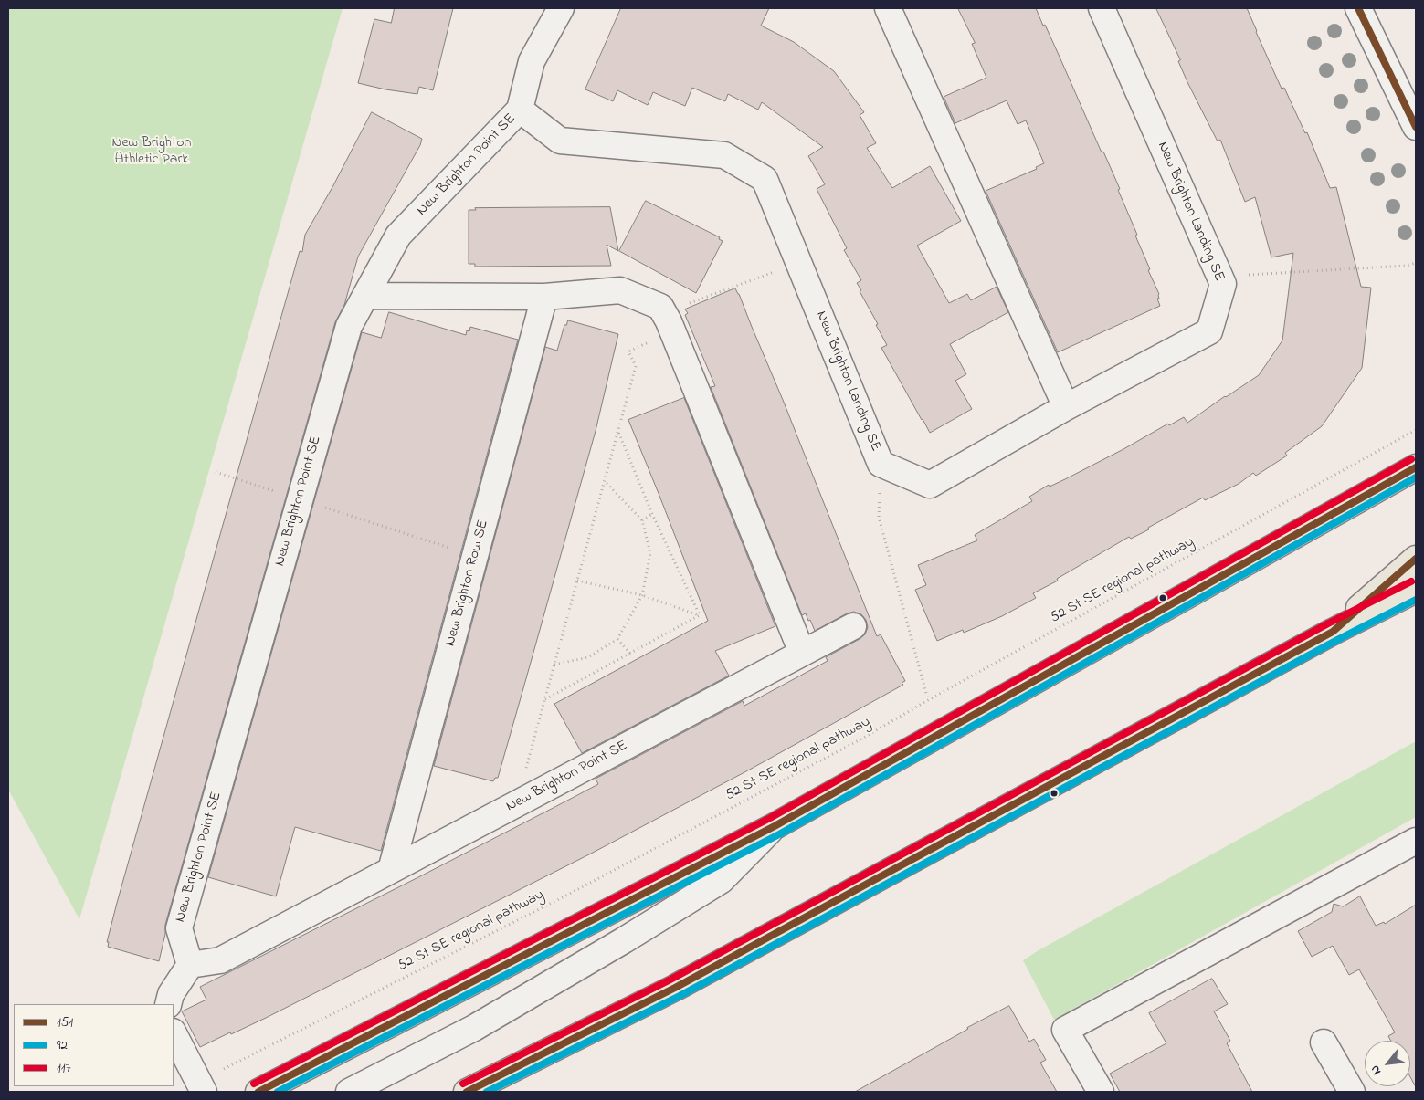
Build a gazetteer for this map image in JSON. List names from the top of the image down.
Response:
{
  "streets": {
    "street": ["New Brighton Point SE", "New Brighton Landing SE", "New Brighton Row SE"],
    "path": ["52 St SE regional pathway"]
  },
  "crossings": [
    ["New Brighton Point SE", "New Brighton Landing SE"],
    ["New Brighton Point SE", "New Brighton Row SE"]
  ],
  "parks": ["New Brighton Athletic Park"],
  "lines": ["transit line 151", "transit line 117", "transit line 92"],
  "legend": ["151", "92", "117"],
  "north": "bottom left"
}
